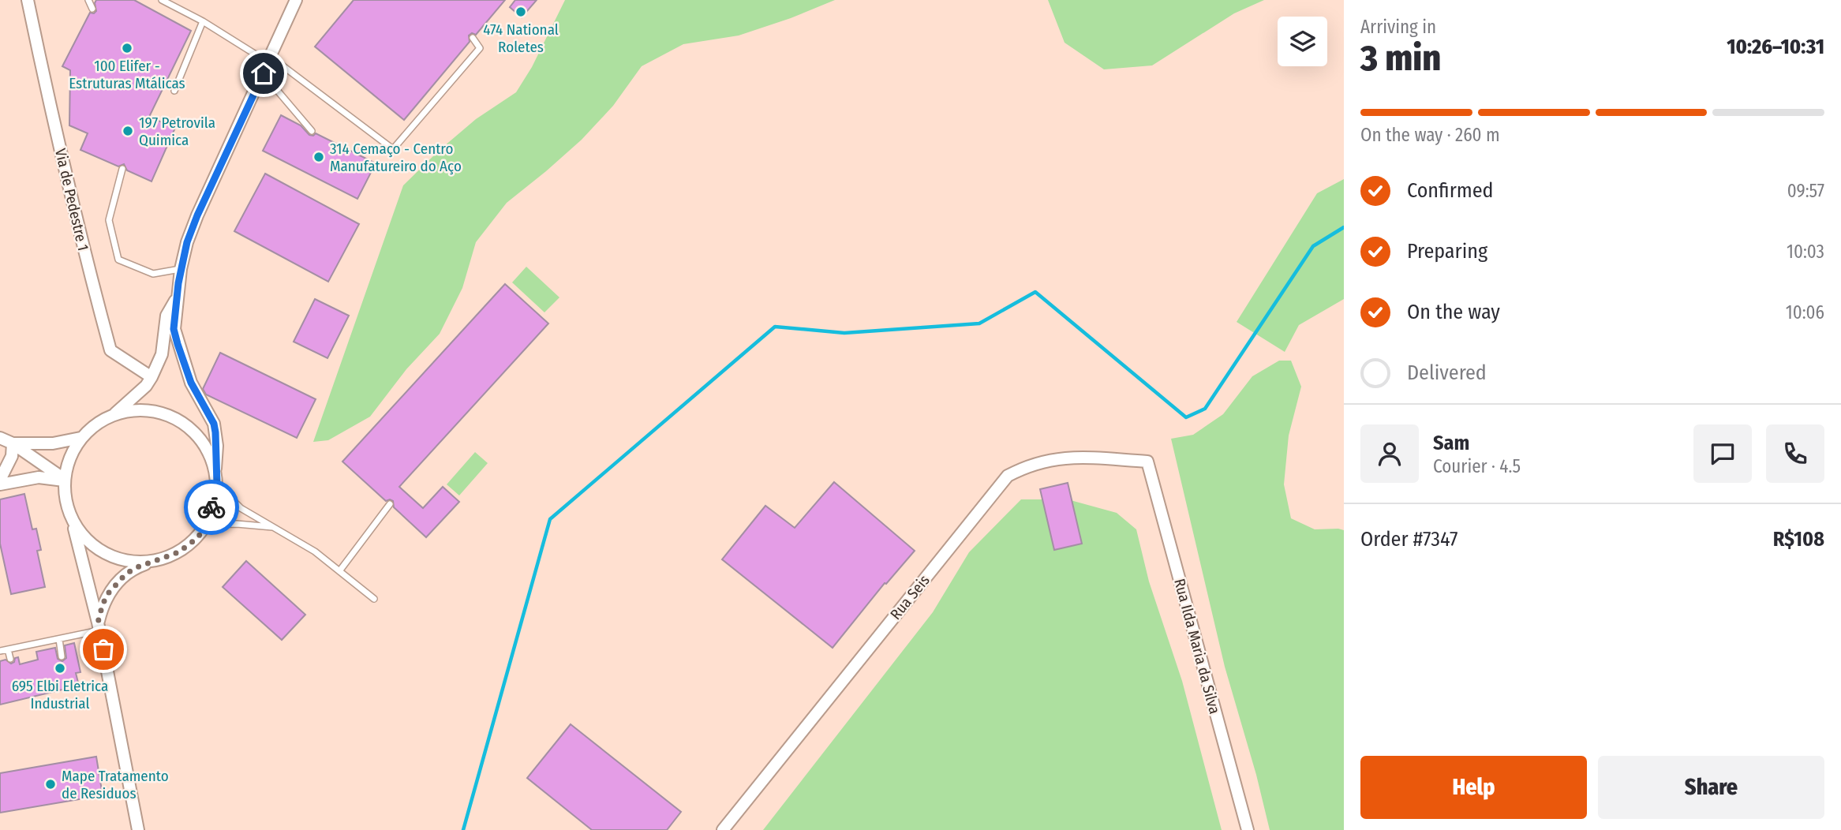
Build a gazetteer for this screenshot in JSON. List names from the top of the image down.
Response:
{
  "streets": {
    "street": ["Via de Pedestre 1", "Rua Seis", "Rua Ilda Maria da Silva"]
  },
  "crossings": [
    ["Rua Seis", "Rua Ilda Maria da Silva"]
  ],
  "places": [
    "474 National Roletes",
    "100 Elifer - Estruturas Mtálicas",
    "197 Petrovila Quimica",
    "314 Cemaço - Centro Manufatureiro do Aço",
    "695 Elbi Eletrica Industrial",
    "Mape Tratamento de Residuos"
  ],
  "page": {
    "heading": ["3 min", "Arriving in", "10:26–10:31"],
    "panel": [
      "Sam",
      "Courier · 4.5",
      "Order #7347",
      "R$108"
    ],
    "bar": "On the way · 260 m",
    "list": [
      ["Confirmed", "09:57"],
      ["Preparing", "10:03"],
      ["On the way", "10:06"],
      "Delivered"
    ],
    "buttons": ["Help", "Share"]
  }
}
